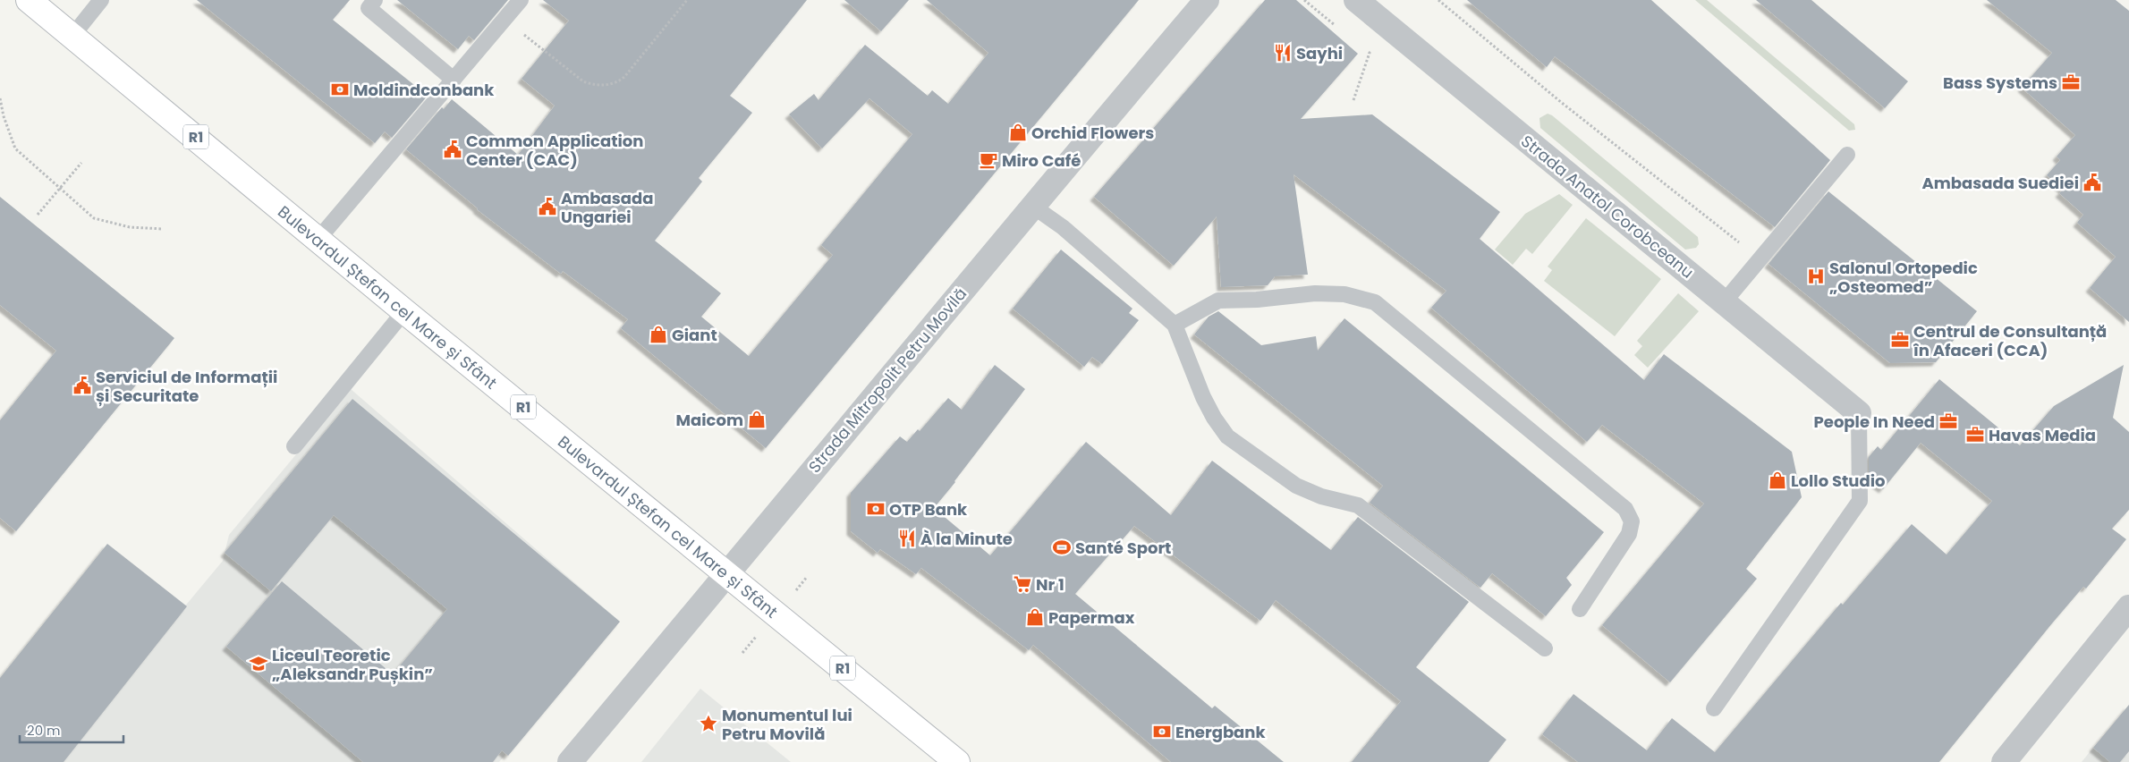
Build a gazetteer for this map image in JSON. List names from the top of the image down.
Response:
{
  "streets": {
    "main road": ["R1", "Bulevardul Ștefan cel Mare și Sfânt"],
    "street": ["Strada Anatol Corobceanu", "Strada Mitropolit Petru Movilă"]
  },
  "crossings": [
    ["Bulevardul Ștefan cel Mare și Sfânt", "Strada Mitropolit Petru Movilă"]
  ],
  "places": {
    "restaurant": ["Sayhi", "À la Minute"],
    "office": [
      "Bass Systems",
      "Centrul de Consultanță în Afaceri (CCA)",
      "People In Need",
      "Havas Media"
    ],
    "bank": ["Moldindconbank", "OTP Bank", "Energbank"],
    "shop": [
      "Orchid Flowers",
      "Giant",
      "Maicom",
      "Lollo Studio",
      "Papermax"
    ],
    "public building": [
      "Common Application Center (CAC)",
      "Ambasada Suediei",
      "Ambasada Ungariei",
      "Serviciul de Informații și Securitate"
    ],
    "cafe": ["Miro Café"],
    "hospital": ["Salonul Ortopedic „Osteomed”"],
    "sports": ["Santé Sport"],
    "supermarket": ["Nr 1"],
    "school or university": ["Liceul Teoretic „Aleksandr Pușkin”"],
    "place": ["Monumentul lui Petru Movilă"]
  },
  "scale_bar": "20 m"
}
